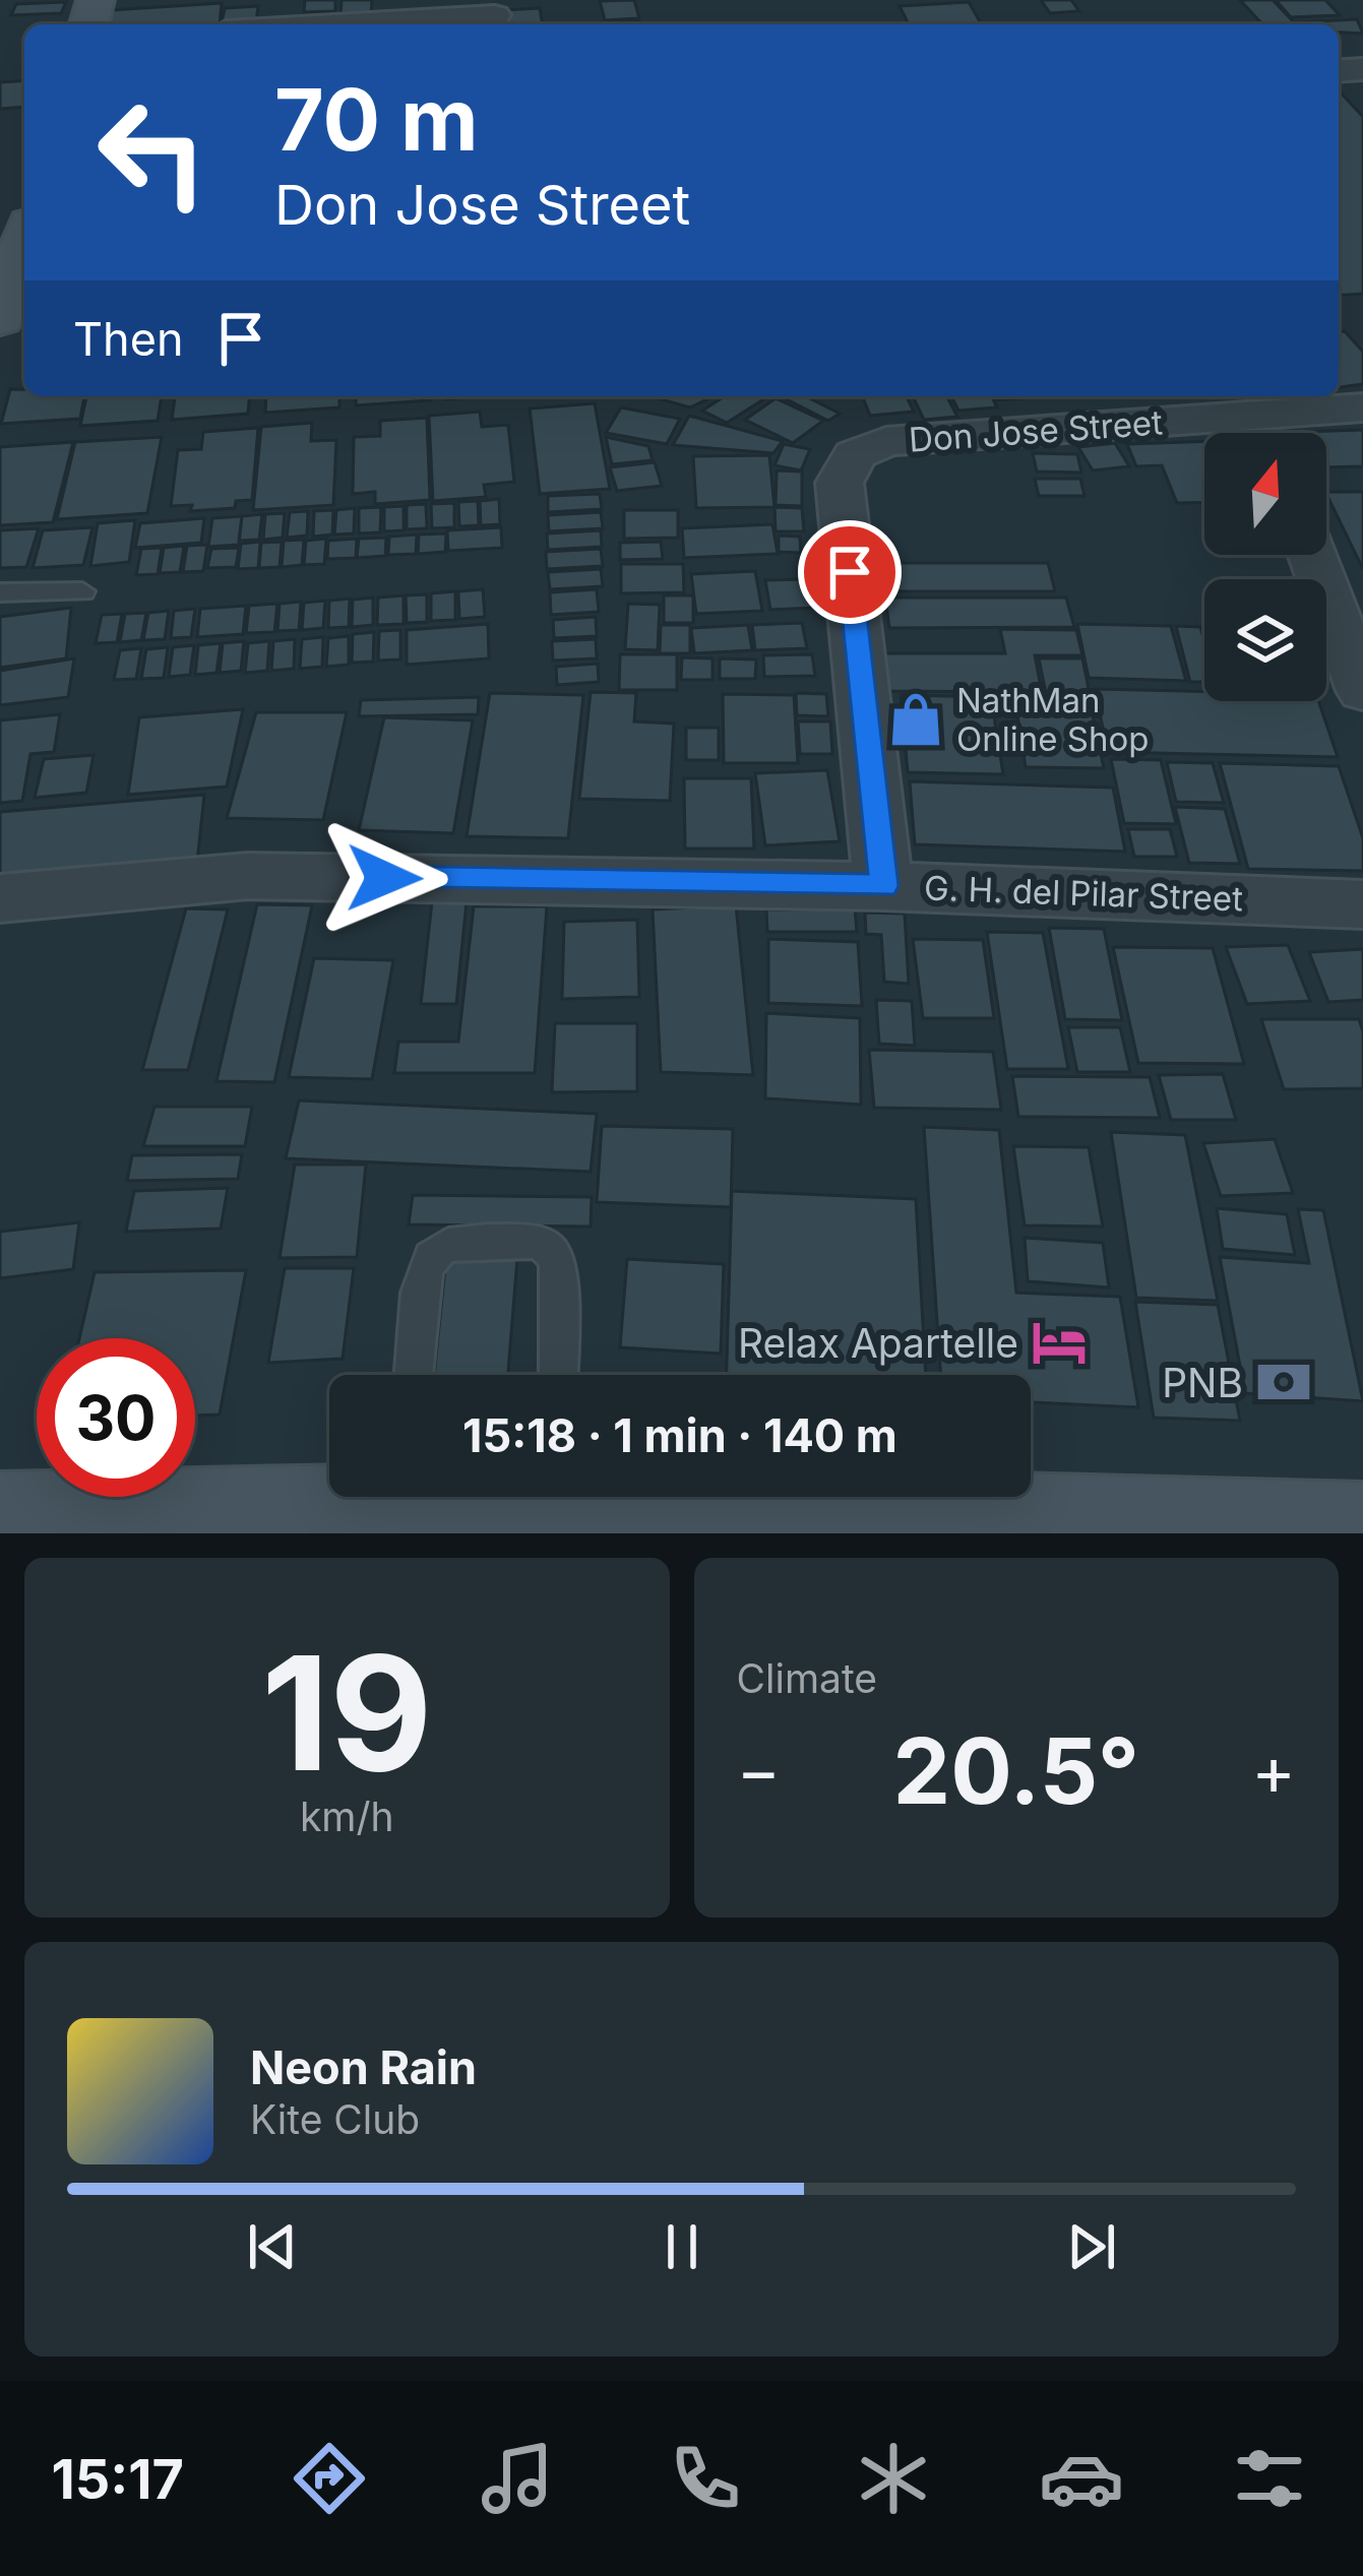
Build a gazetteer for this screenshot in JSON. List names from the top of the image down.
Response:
{
  "streets": {
    "street": ["Don Jose Street", "G. H. del Pilar Street"]
  },
  "crossings": [
    ["Don Jose Street", "G. H. del Pilar Street"]
  ],
  "places": {
    "shop": ["NathMan Online Shop"],
    "hotel": ["Relax Apartelle"],
    "bank": ["PNB"]
  },
  "north": "top",
  "page": {
    "turn": ["70 m", "Don Jose Street"],
    "then": "Then",
    "limit": "30",
    "trip": "15:18 · 1 min · 140 m",
    "tile": [
      ["19", "km/h"],
      "Climate"
    ],
    "heat": ["−", "20.5°", "+"],
    "song": ["Neon Rain", "Kite Club"],
    "tabs": "15:17"
  }
}
